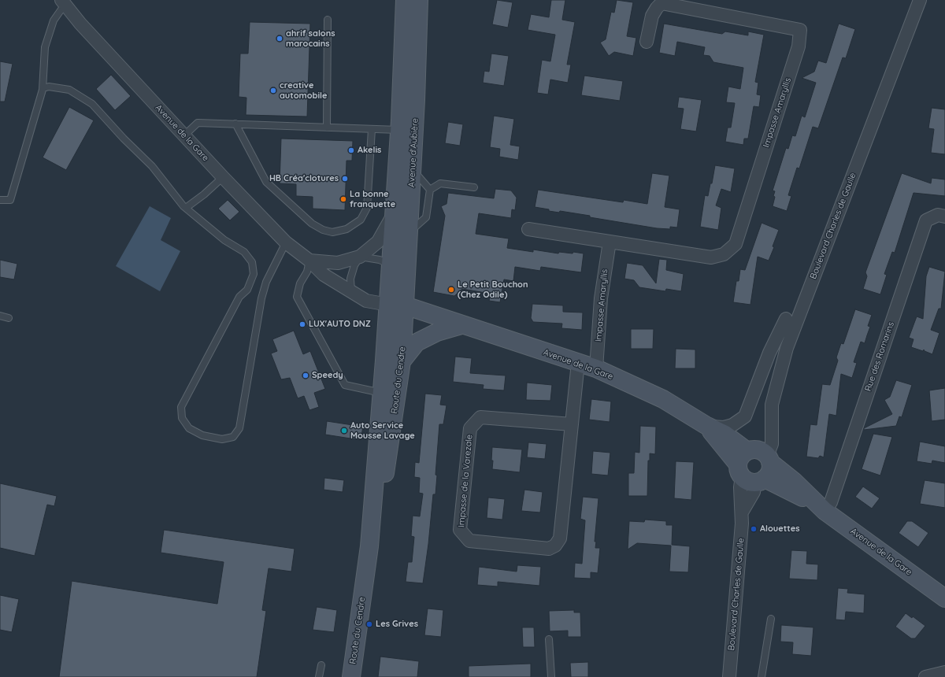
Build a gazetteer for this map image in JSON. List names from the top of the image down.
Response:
{
  "streets": {
    "main road": ["Avenue de la Gare", "Avenue d'Aubière", "Route du Cendre"],
    "street": [
      "Impasse Amaryllis",
      "Boulevard Charles de Gaulle",
      "Rue des Romarins",
      "Impasse de la Varezale"
    ]
  },
  "crossings": [
    ["Impasse Amaryllis", "Avenue de la Gare"],
    ["Avenue de la Gare", "Avenue d'Aubière"],
    ["Avenue de la Gare", "Boulevard Charles de Gaulle"],
    ["Avenue de la Gare", "Rue des Romarins"],
    ["Avenue de la Gare", "Route du Cendre"],
    ["Avenue de la Gare", "Impasse de la Varezale"],
    ["Avenue d'Aubière", "Route du Cendre"]
  ],
  "places": [
    "ahrif salons marocains",
    "creative automobile",
    "Akelis",
    "HB Créa'clotures",
    "La bonne franquette",
    "Le Petit Bouchon (Chez Odile)",
    "LUX'AUTO DNZ",
    "Speedy",
    "Auto Service Mousse Lavage",
    "Alouettes",
    "Les Grives"
  ]
}
